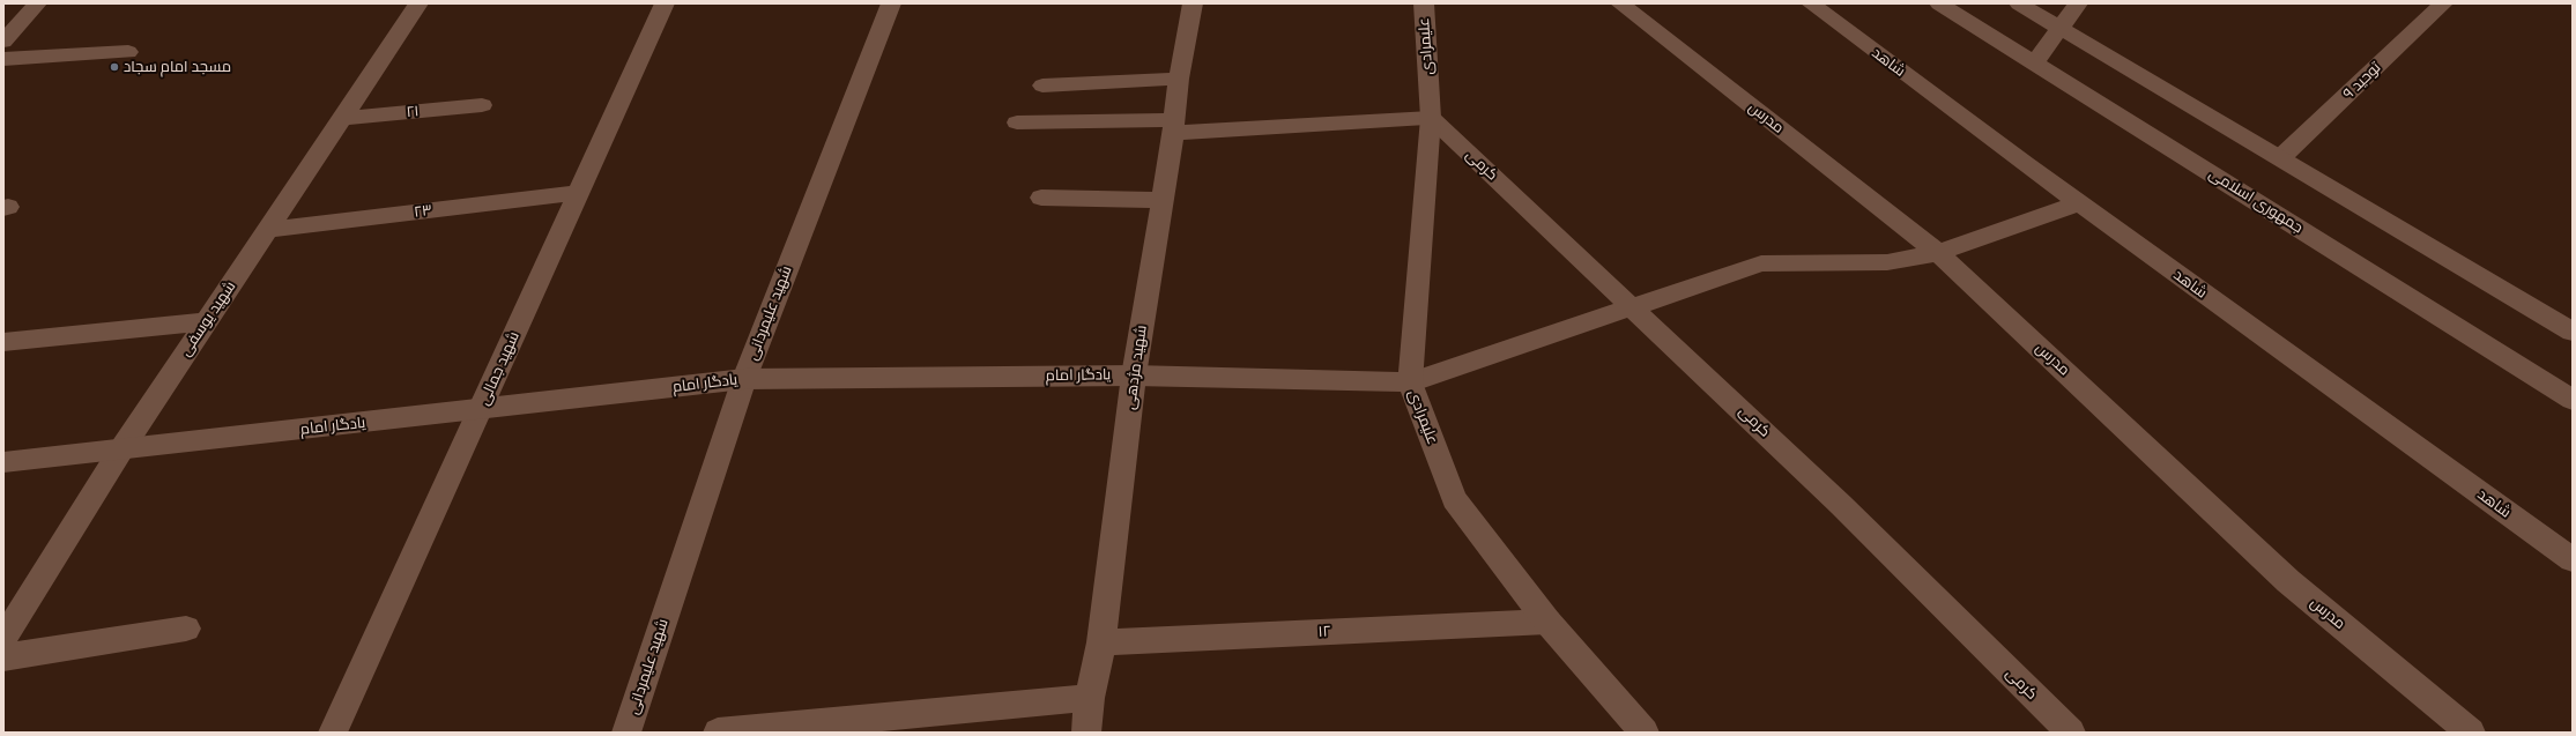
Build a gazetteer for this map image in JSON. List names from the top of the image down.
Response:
{
  "streets": {
    "street": [
      "علیمرادی",
      "شاهد",
      "توحید ۹",
      "۲۱",
      "مدرس",
      "کرمی",
      "جمهوری اسلامی",
      "۲۳",
      "شهید علیمردانی",
      "شهید یوسفی",
      "شهید مژدهی",
      "شهید جمالی",
      "یادگار امام",
      "۱۲"
    ]
  },
  "crossings": [
    ["علیمرادی", "کرمی"],
    ["علیمرادی", "یادگار امام"],
    ["علیمرادی", "۱۲"],
    ["۲۱", "شهید یوسفی"],
    ["۲۳", "شهید یوسفی"],
    ["۲۳", "شهید جمالی"],
    ["شهید علیمردانی", "یادگار امام"],
    ["شهید یوسفی", "یادگار امام"],
    ["شهید مژدهی", "یادگار امام"],
    ["شهید مژدهی", "۱۲"],
    ["شهید جمالی", "یادگار امام"]
  ],
  "places": ["مسجد امام سجاد"]
}
